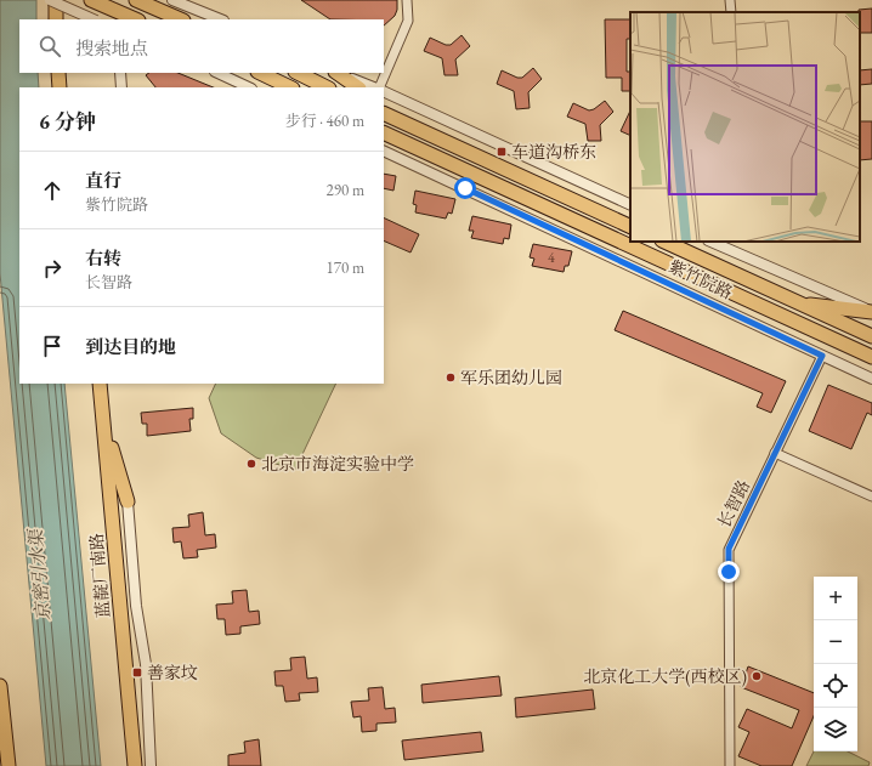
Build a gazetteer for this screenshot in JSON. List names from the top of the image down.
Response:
{
  "streets": {
    "highway": ["紫竹院路", "蓝靛厂南路"],
    "street": ["长智路"]
  },
  "crossings": [
    ["紫竹院路", "长智路"]
  ],
  "water": ["京密引水渠"],
  "places": {
    "transit": ["车道沟桥东", "善家坟"],
    "other": ["军乐团幼儿园", "北京市海淀实验中学", "北京化工大学(西校区)"]
  },
  "house_numbers": ["4"],
  "page": {
    "search": "搜索地点",
    "heading": ["6 分钟", "步行 · 460 m"],
    "list": [
      ["直行", "紫竹院路", "290 m"],
      ["右转", "长智路", "170 m"],
      "到达目的地"
    ],
    "map_buttons": ["+", "−"]
  }
}
